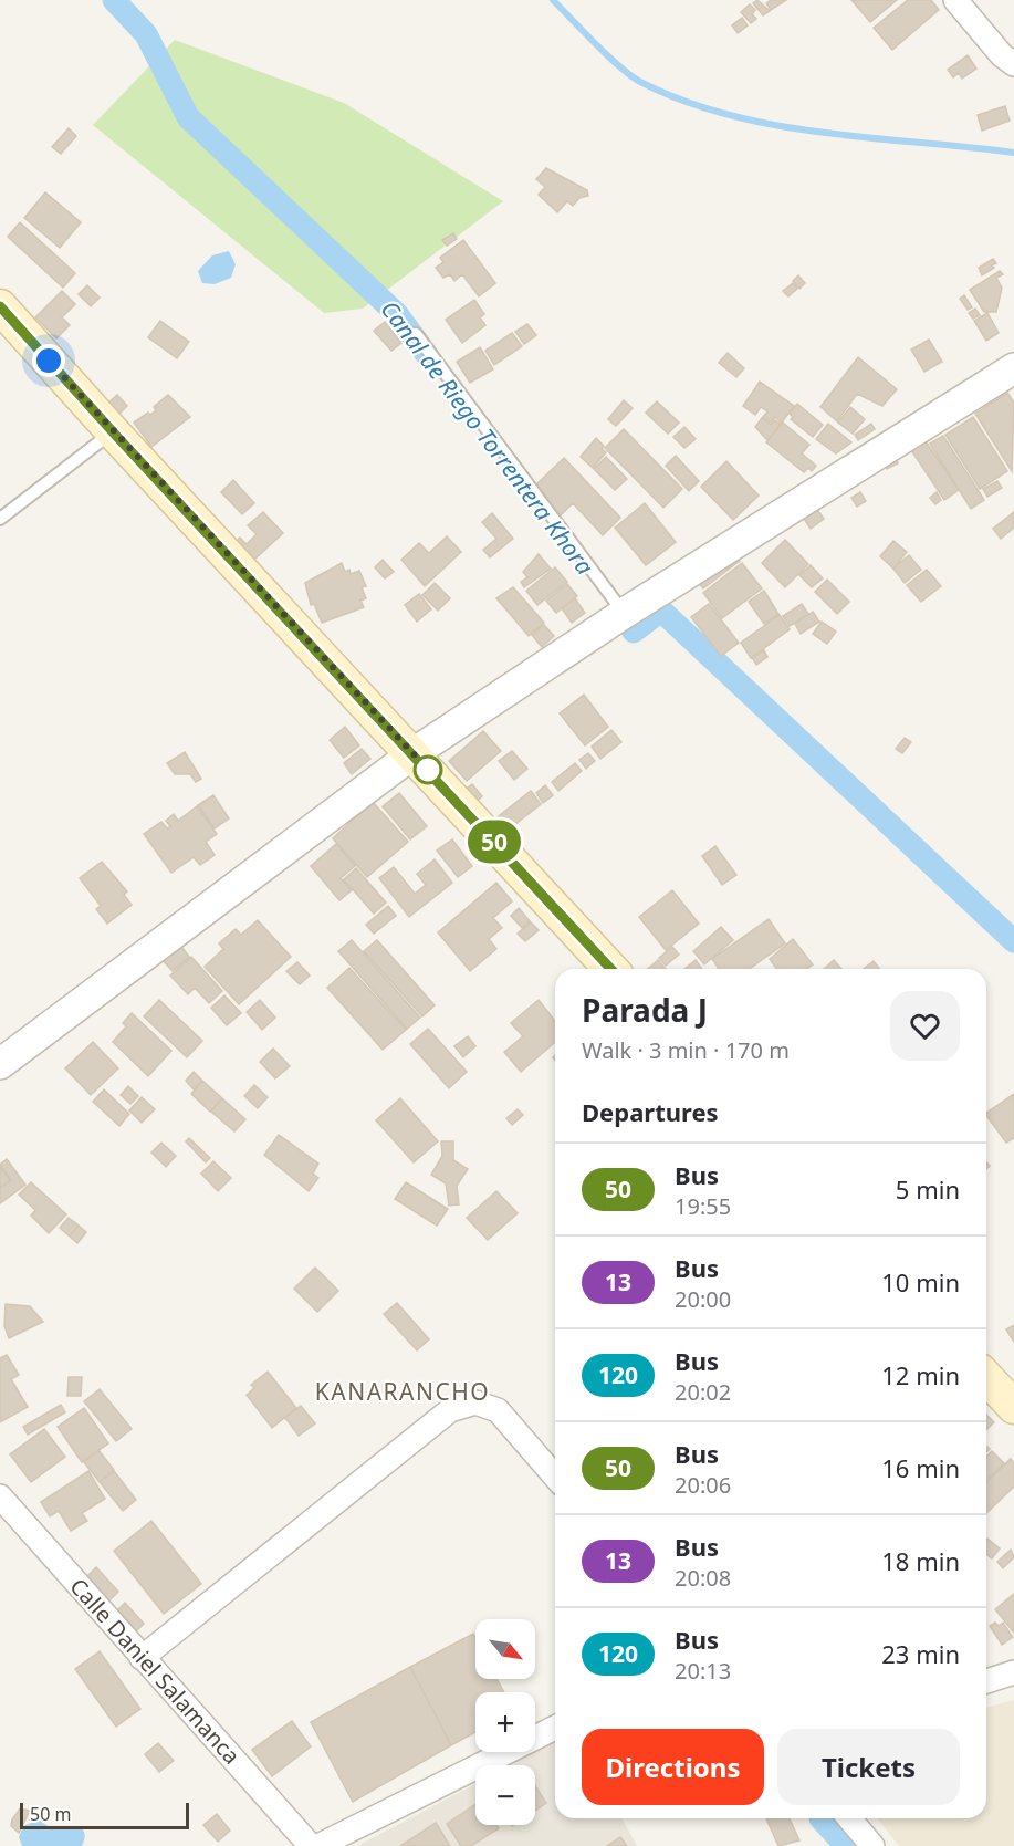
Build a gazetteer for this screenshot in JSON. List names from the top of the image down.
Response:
{
  "streets": {
    "street": ["Calle Daniel Salamanca"]
  },
  "districts": ["KANARANCHO"],
  "water": ["Canal de Riego Torrentera Khora"],
  "lines": ["bus line 50"],
  "scale_bar": "50 m",
  "north": "bottom right",
  "page": {
    "on_map": "50",
    "heading": [
      ["Parada J", "Walk · 3 min · 170 m"],
      "Departures"
    ],
    "list": [
      {
        "mark": "50",
        "name": "Bus",
        "note": "19:55",
        "value": "5 min"
      },
      {
        "mark": "13",
        "name": "Bus",
        "note": "20:00",
        "value": "10 min"
      },
      {
        "mark": "120",
        "name": "Bus",
        "note": "20:02",
        "value": "12 min"
      },
      {
        "mark": "50",
        "name": "Bus",
        "note": "20:06",
        "value": "16 min"
      },
      {
        "mark": "13",
        "name": "Bus",
        "note": "20:08",
        "value": "18 min"
      },
      {
        "mark": "120",
        "name": "Bus",
        "note": "20:13",
        "value": "23 min"
      }
    ],
    "map_buttons": ["+", "−"],
    "buttons": ["Directions", "Tickets"],
    "scale": "50 m"
  }
}
